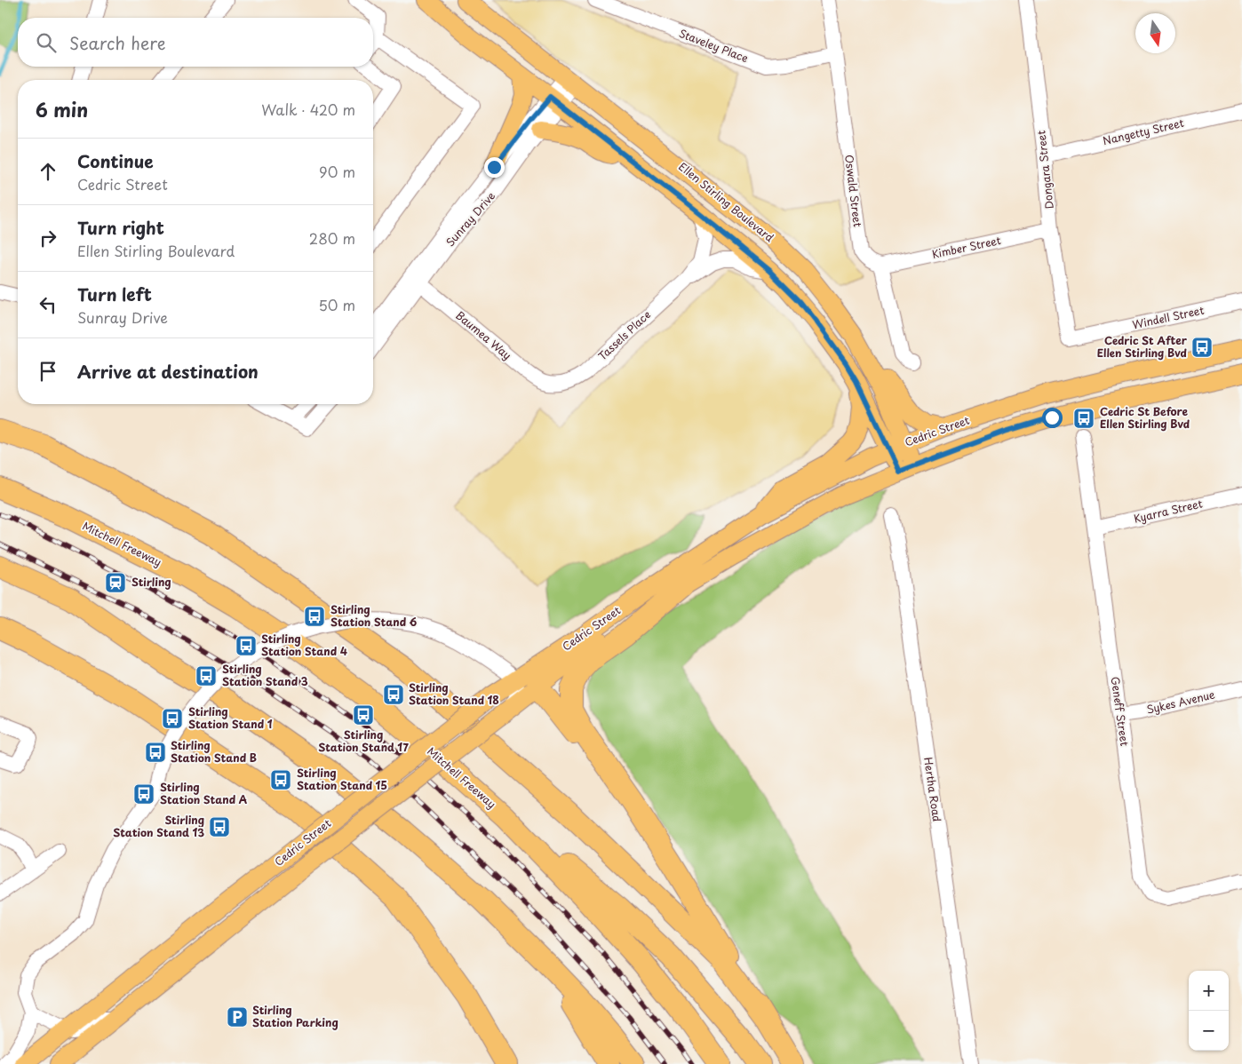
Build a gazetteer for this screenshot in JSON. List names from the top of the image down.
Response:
{
  "streets": {
    "highway": ["Mitchell Freeway"],
    "main road": ["Ellen Stirling Boulevard", "Cedric Street"],
    "street": [
      "Staveley Place",
      "Nangetty Street",
      "Dongara Street",
      "Oswald Street",
      "Sunray Drive",
      "Kimber Street",
      "Windell Street",
      "Baumea Way",
      "Tassels Place",
      "Kyarra Street",
      "Sykes Avenue",
      "Geneff Street",
      "Hertha Road"
    ]
  },
  "crossings": [
    ["Staveley Place", "Oswald Street"],
    ["Nangetty Street", "Dongara Street"],
    ["Dongara Street", "Kimber Street"],
    ["Dongara Street", "Windell Street"],
    ["Oswald Street", "Kimber Street"],
    ["Ellen Stirling Boulevard", "Sunray Drive"],
    ["Ellen Stirling Boulevard", "Tassels Place"],
    ["Ellen Stirling Boulevard", "Cedric Street"],
    ["Sunray Drive", "Baumea Way"],
    ["Baumea Way", "Tassels Place"],
    ["Kyarra Street", "Geneff Street"],
    ["Sykes Avenue", "Geneff Street"]
  ],
  "places": {
    "bus stop": [
      "Cedric St After Ellen Stirling Bvd",
      "Cedric St Before Ellen Stirling Bvd",
      "Stirling Station Stand 6",
      "Stirling Station Stand 4",
      "Stirling Station Stand 3",
      "Stirling Station Stand 18",
      "Stirling Station Stand 17",
      "Stirling Station Stand 1",
      "Stirling Station Stand B",
      "Stirling Station Stand 15",
      "Stirling Station Stand A",
      "Stirling Station Stand 13"
    ],
    "station": ["Stirling"],
    "parking": ["Stirling Station Parking"]
  },
  "north": "bottom",
  "page": {
    "search": "Search here",
    "heading": ["6 min", "Walk · 420 m"],
    "list": [
      ["Continue", "Cedric Street", "90 m"],
      ["Turn right", "Ellen Stirling Boulevard", "280 m"],
      ["Turn left", "Sunray Drive", "50 m"],
      "Arrive at destination"
    ],
    "map_buttons": ["+", "−"]
  }
}
